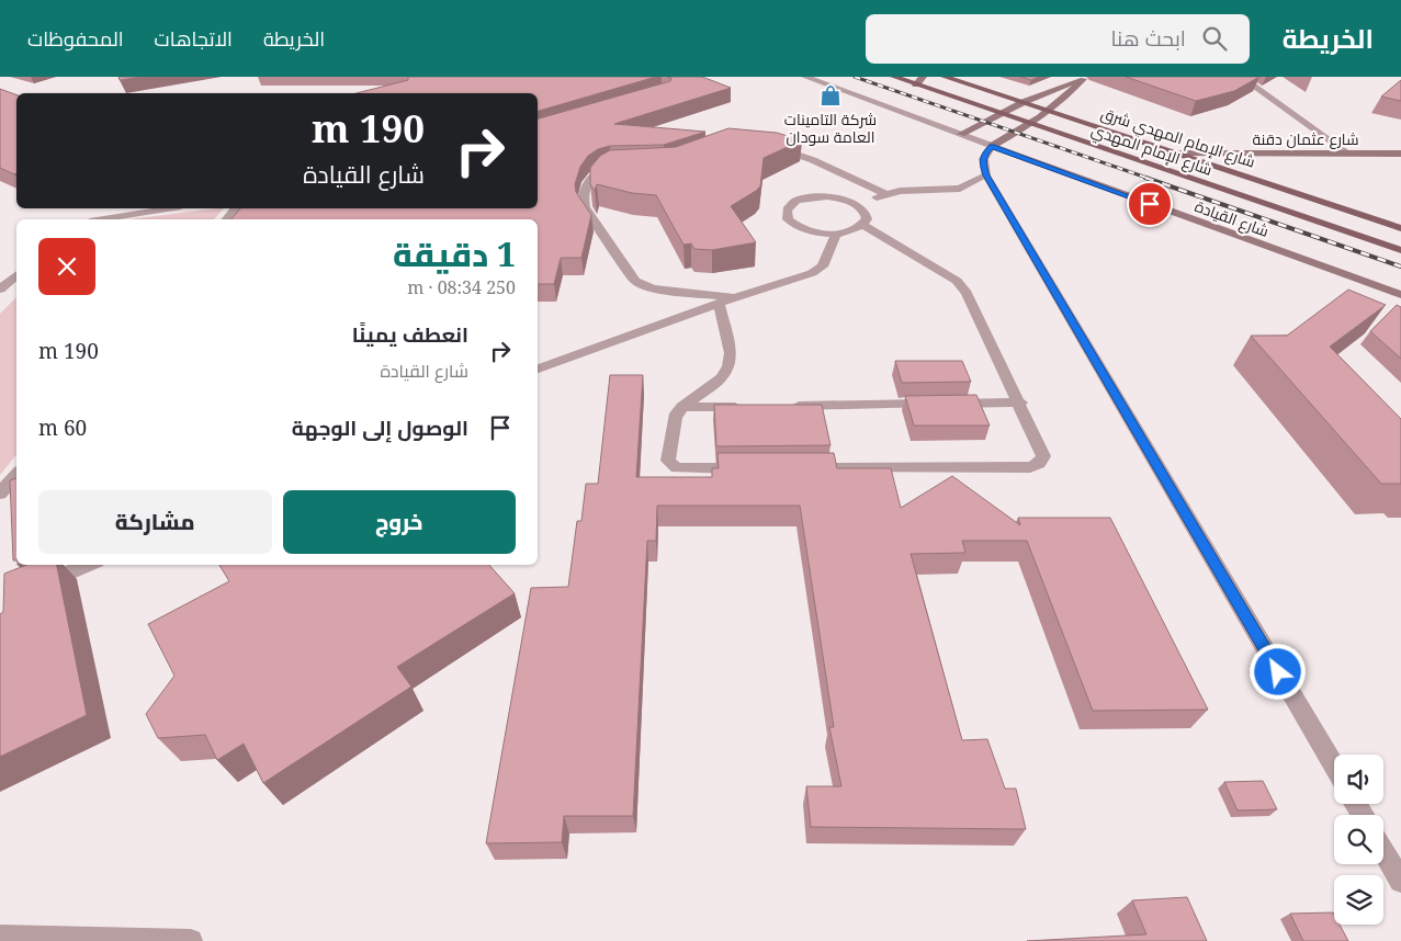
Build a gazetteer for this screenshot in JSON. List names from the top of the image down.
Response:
{
  "streets": {
    "main road": ["شارع الإمام المهدي شرق", "شارع الإمام المهدي"],
    "street": ["شارع عثمان دقنة", "شارع القيادة"]
  },
  "crossings": [
    ["شارع الإمام المهدي شرق", "شارع عثمان دقنة"]
  ],
  "places": {
    "shop": ["شركة التامينات العامة سودان"]
  },
  "page": {
    "header": "الخريطة",
    "search": "ابحث هنا",
    "nav": ["الخريطة", "الاتجاهات", "المحفوظات"],
    "turn": ["190 m", "شارع القيادة"],
    "heading": ["1 دقيقة", "250 m · 08:34"],
    "list": [
      {
        "name": "انعطف يمينًا",
        "note": "شارع القيادة",
        "value": "190 m"
      },
      {
        "name": "الوصول إلى الوجهة",
        "value": "60 m"
      }
    ],
    "buttons": ["خروج", "مشاركة"]
  }
}
